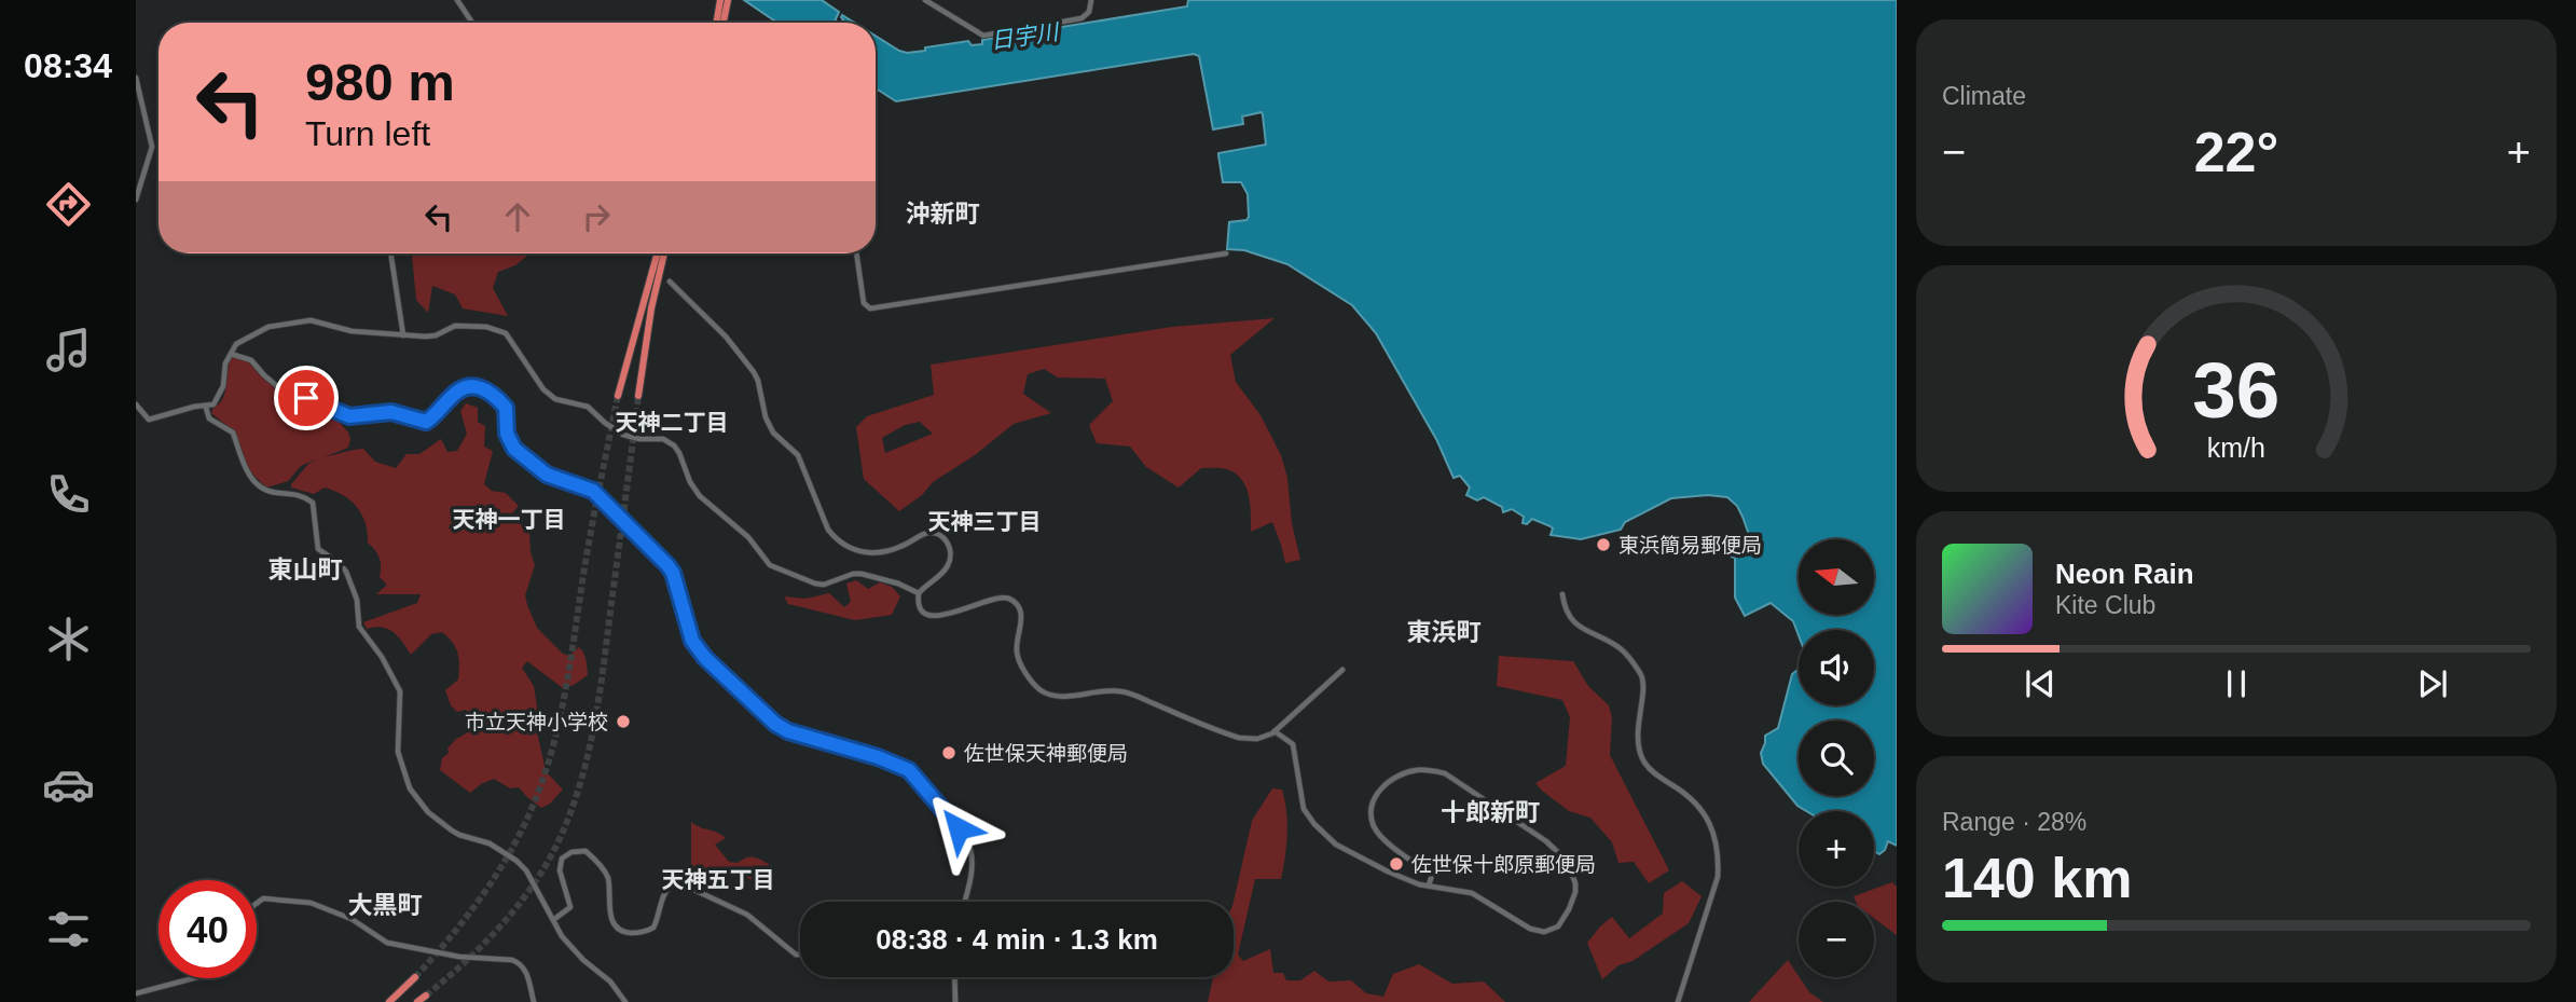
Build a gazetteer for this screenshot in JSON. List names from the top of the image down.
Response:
{
  "districts": [
    "沖新町",
    "天神二丁目",
    "天神一丁目",
    "天神三丁目",
    "東山町",
    "東浜町",
    "十郎新町",
    "天神五丁目",
    "大黒町"
  ],
  "water": ["日宇川"],
  "places": [
    "東浜簡易郵便局",
    "市立天神小学校",
    "佐世保天神郵便局",
    "佐世保十郎原郵便局"
  ],
  "north": "left",
  "page": {
    "tabs": "08:34",
    "tile": [
      "Climate",
      ["Range · 28%", "140 km"]
    ],
    "turn": ["980 m", "Turn left"],
    "heat": ["−", "22°", "+"],
    "map_buttons": ["+", "−"],
    "song": ["Neon Rain", "Kite Club"],
    "limit": "40",
    "trip": "08:38 · 4 min · 1.3 km",
    "gauge": ["36", "km/h"]
  }
}
